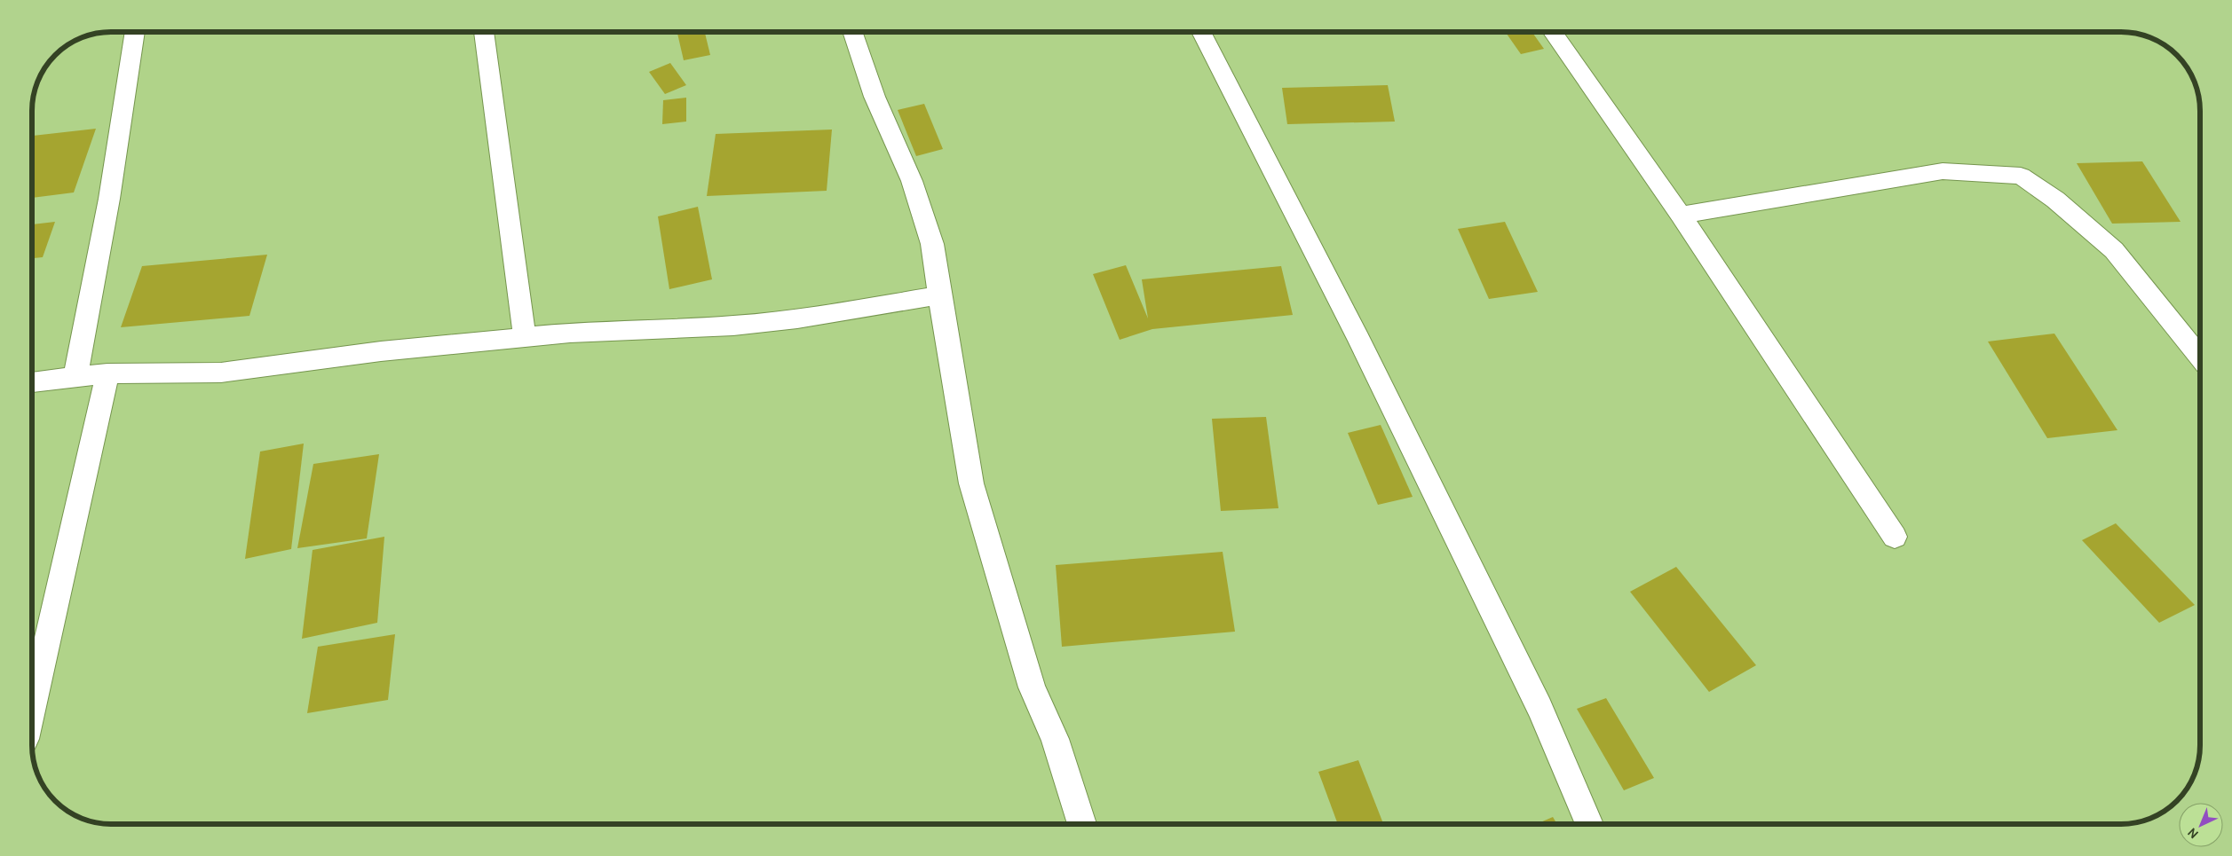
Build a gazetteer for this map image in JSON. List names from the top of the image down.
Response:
{
  "north": "bottom left"
}
